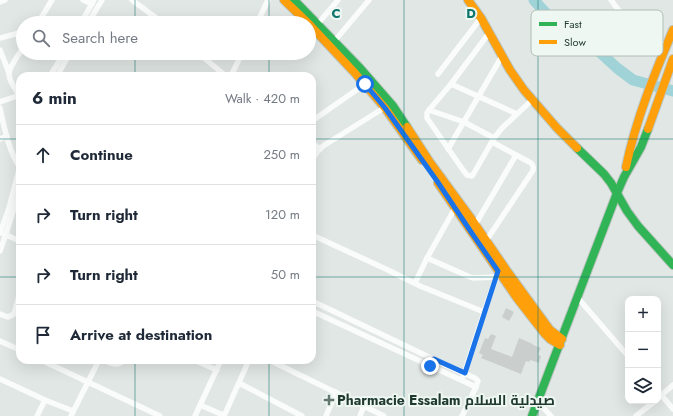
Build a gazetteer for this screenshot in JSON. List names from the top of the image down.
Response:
{
  "places": {
    "health": ["Pharmacie Essalam صيدلية السلام"]
  },
  "legend": ["Fast", "Slow"],
  "page": {
    "search": "Search here",
    "heading": ["6 min", "Walk · 420 m"],
    "list": [
      ["Continue", "250 m"],
      ["Turn right", "120 m"],
      ["Turn right", "50 m"],
      "Arrive at destination"
    ],
    "map_buttons": ["+", "−"]
  },
  "grid": {
    "columns": ["C", "D"]
  }
}
